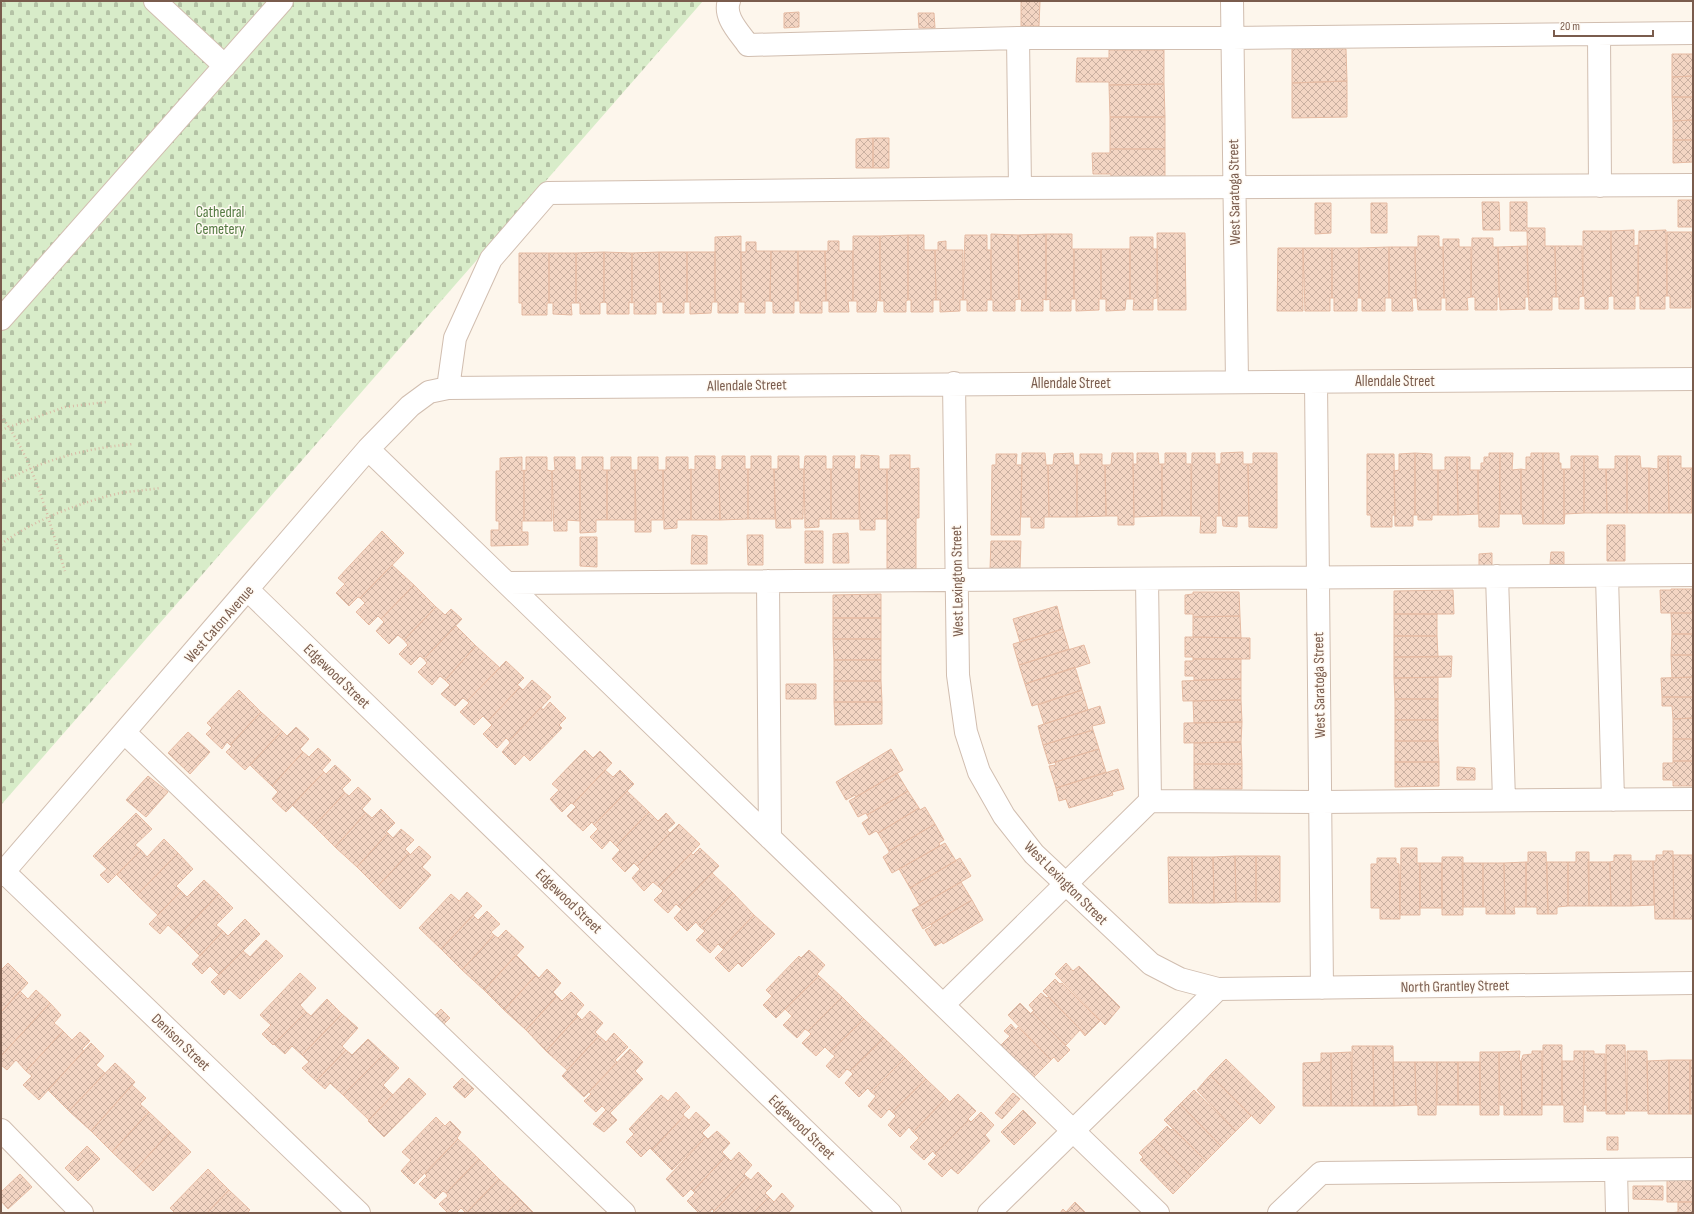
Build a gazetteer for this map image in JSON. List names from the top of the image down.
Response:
{
  "streets": {
    "street": [
      "West Saratoga Street",
      "Allendale Street",
      "West Lexington Street",
      "West Caton Avenue",
      "Edgewood Street",
      "North Grantley Street",
      "Denison Street"
    ]
  },
  "crossings": [
    ["West Saratoga Street", "Allendale Street"],
    ["West Saratoga Street", "North Grantley Street"],
    ["Allendale Street", "West Lexington Street"],
    ["Allendale Street", "West Caton Avenue"],
    ["West Lexington Street", "North Grantley Street"],
    ["West Caton Avenue", "Edgewood Street"],
    ["West Caton Avenue", "Denison Street"]
  ],
  "parks": ["Cathedral Cemetery"],
  "scale_bar": "20 m"
}
